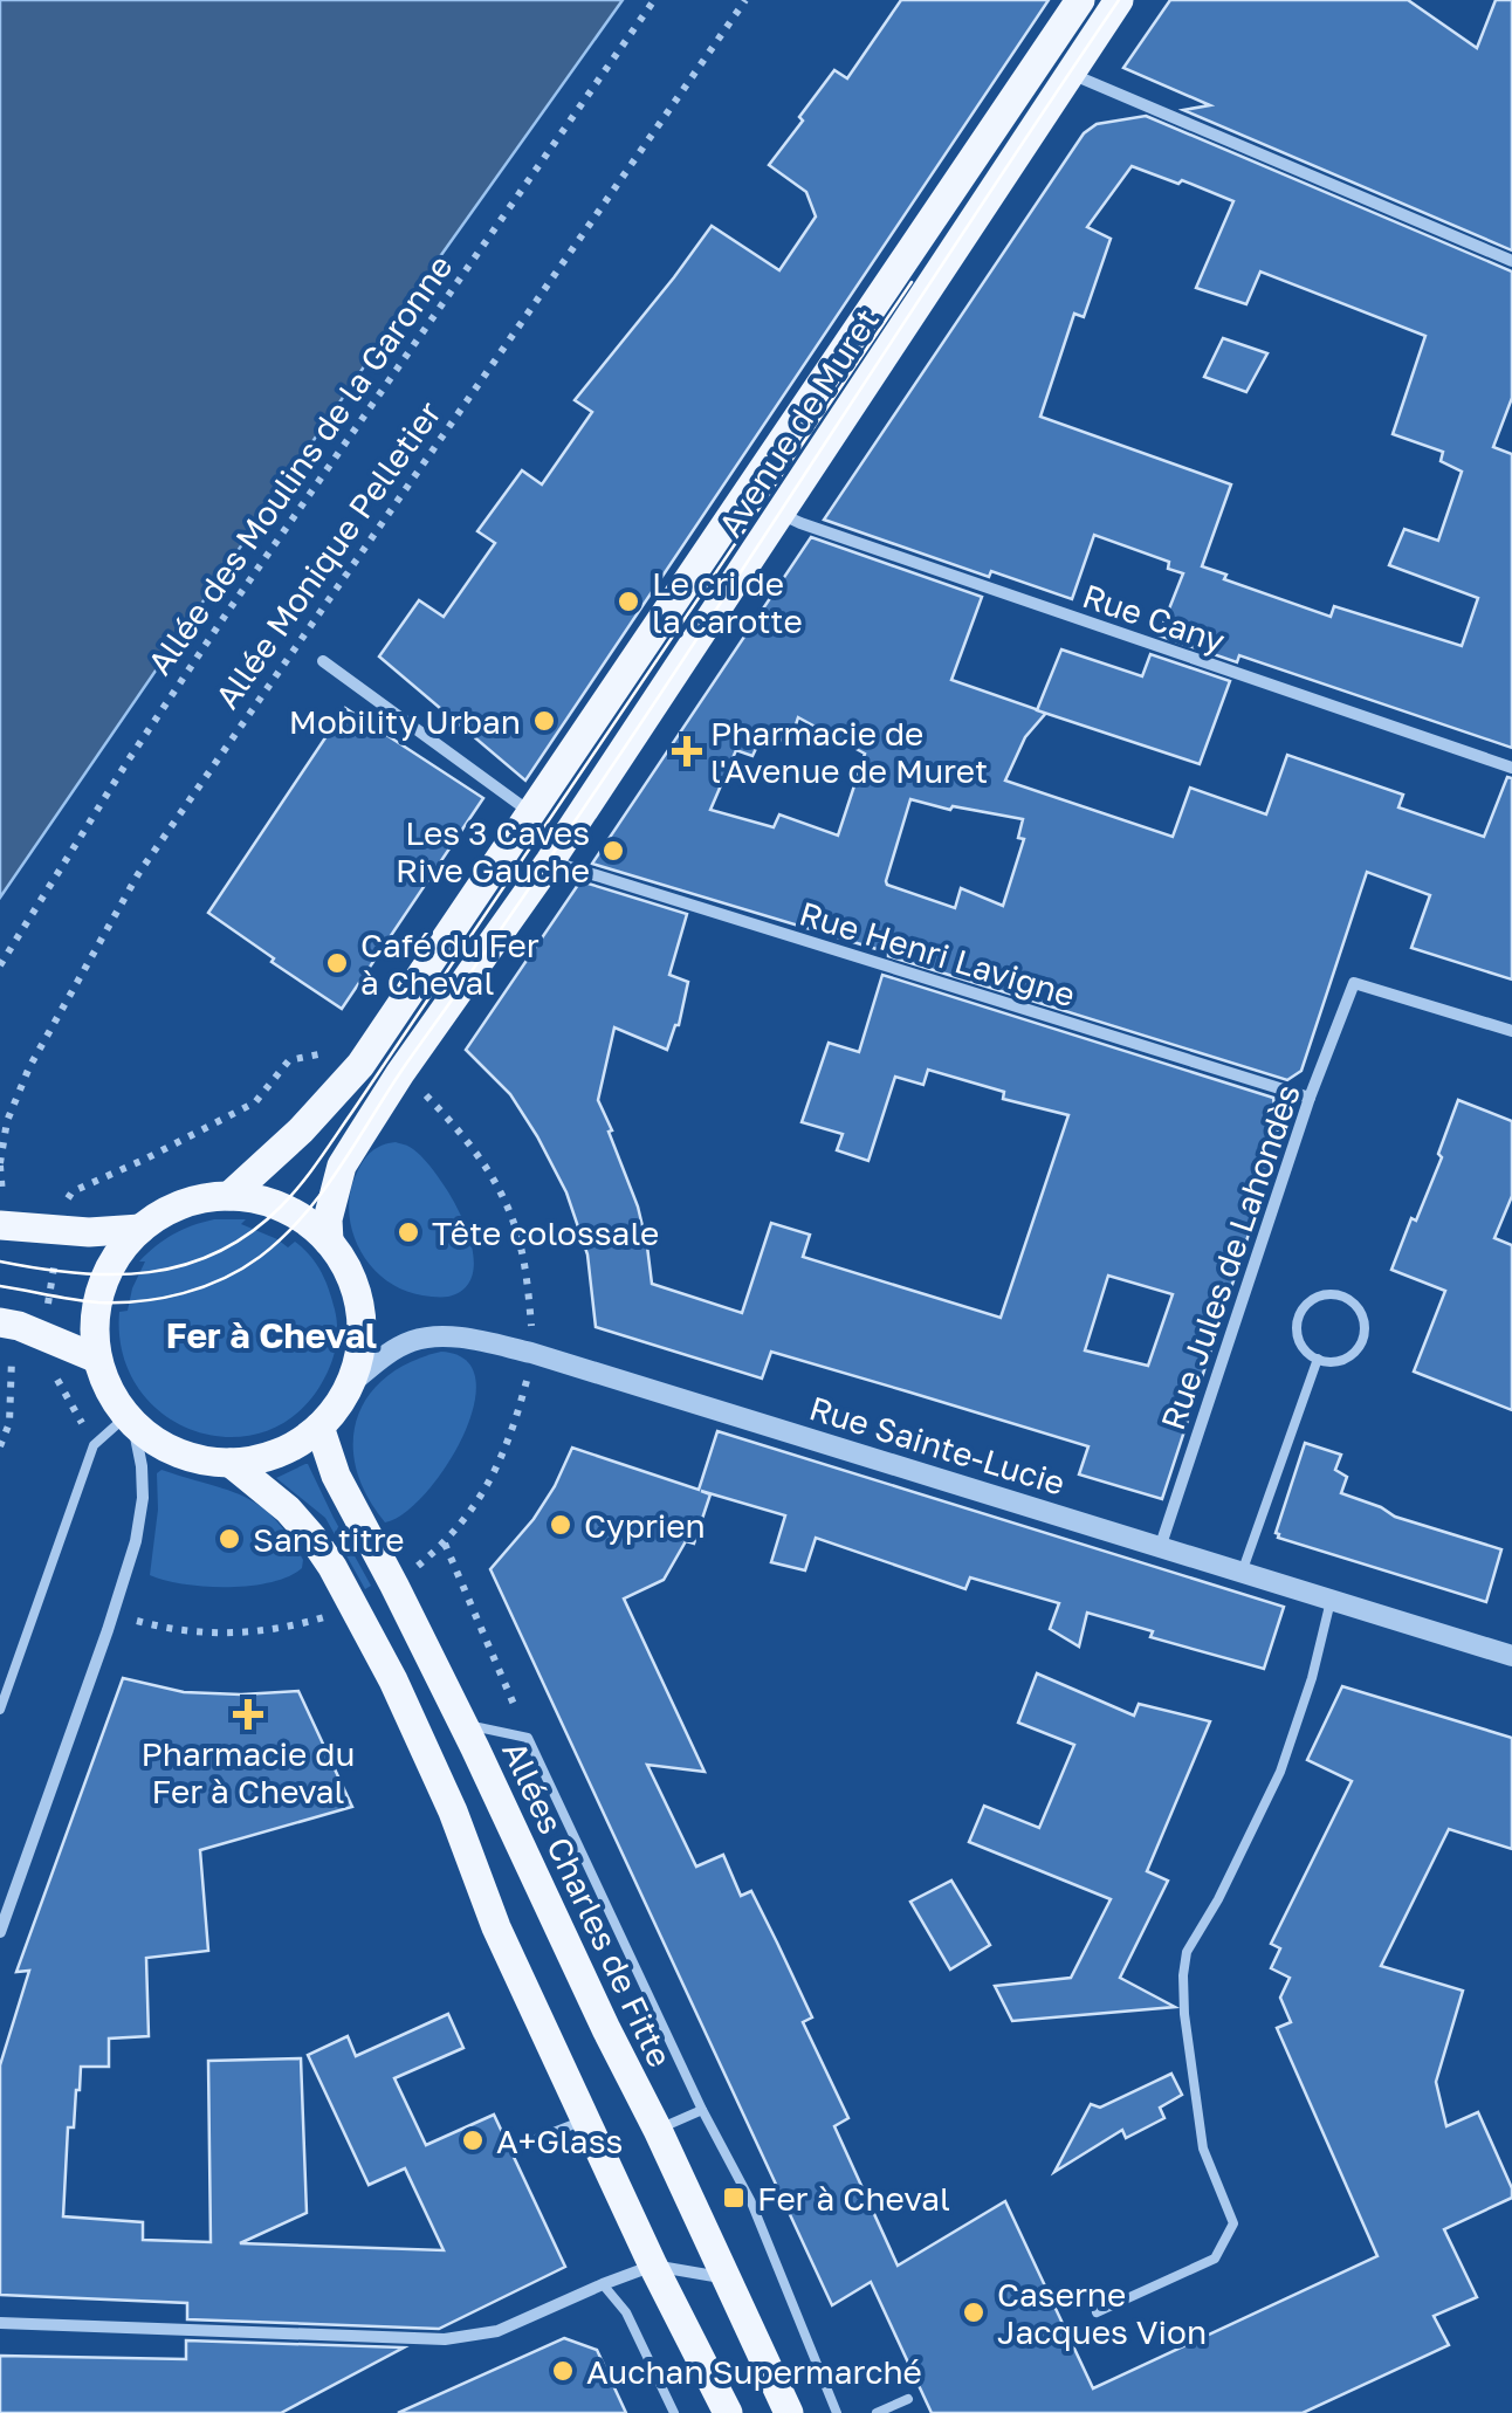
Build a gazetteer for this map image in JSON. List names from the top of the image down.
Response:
{
  "streets": {
    "main road": ["Avenue de Muret", "Allées Charles de Fitte"],
    "street": [
      "Rue Cany",
      "Rue Henri Lavigne",
      "Rue Jules de Lahondès",
      "Rue Sainte-Lucie"
    ],
    "path": ["Allée des Moulins de la Garonne", "Allée Monique Pelletier"]
  },
  "crossings": [
    ["Avenue de Muret", "Rue Cany"],
    ["Avenue de Muret", "Rue Henri Lavigne"],
    ["Avenue de Muret", "Rue Sainte-Lucie"],
    ["Avenue de Muret", "Allées Charles de Fitte"],
    ["Rue Henri Lavigne", "Rue Jules de Lahondès"],
    ["Rue Jules de Lahondès", "Rue Sainte-Lucie"],
    ["Rue Sainte-Lucie", "Allées Charles de Fitte"]
  ],
  "districts": ["Fer à Cheval"],
  "places": {
    "other": [
      "Le cri de la carotte",
      "Mobility Urban",
      "Les 3 Caves Rive Gauche",
      "Café du Fer à Cheval",
      "Tête colossale",
      "Cyprien",
      "Sans titre",
      "A+Glass",
      "Caserne Jacques Vion",
      "Auchan Supermarché"
    ],
    "health": ["Pharmacie de l'Avenue de Muret", "Pharmacie du Fer à Cheval"],
    "transit": ["Fer à Cheval"]
  }
}
